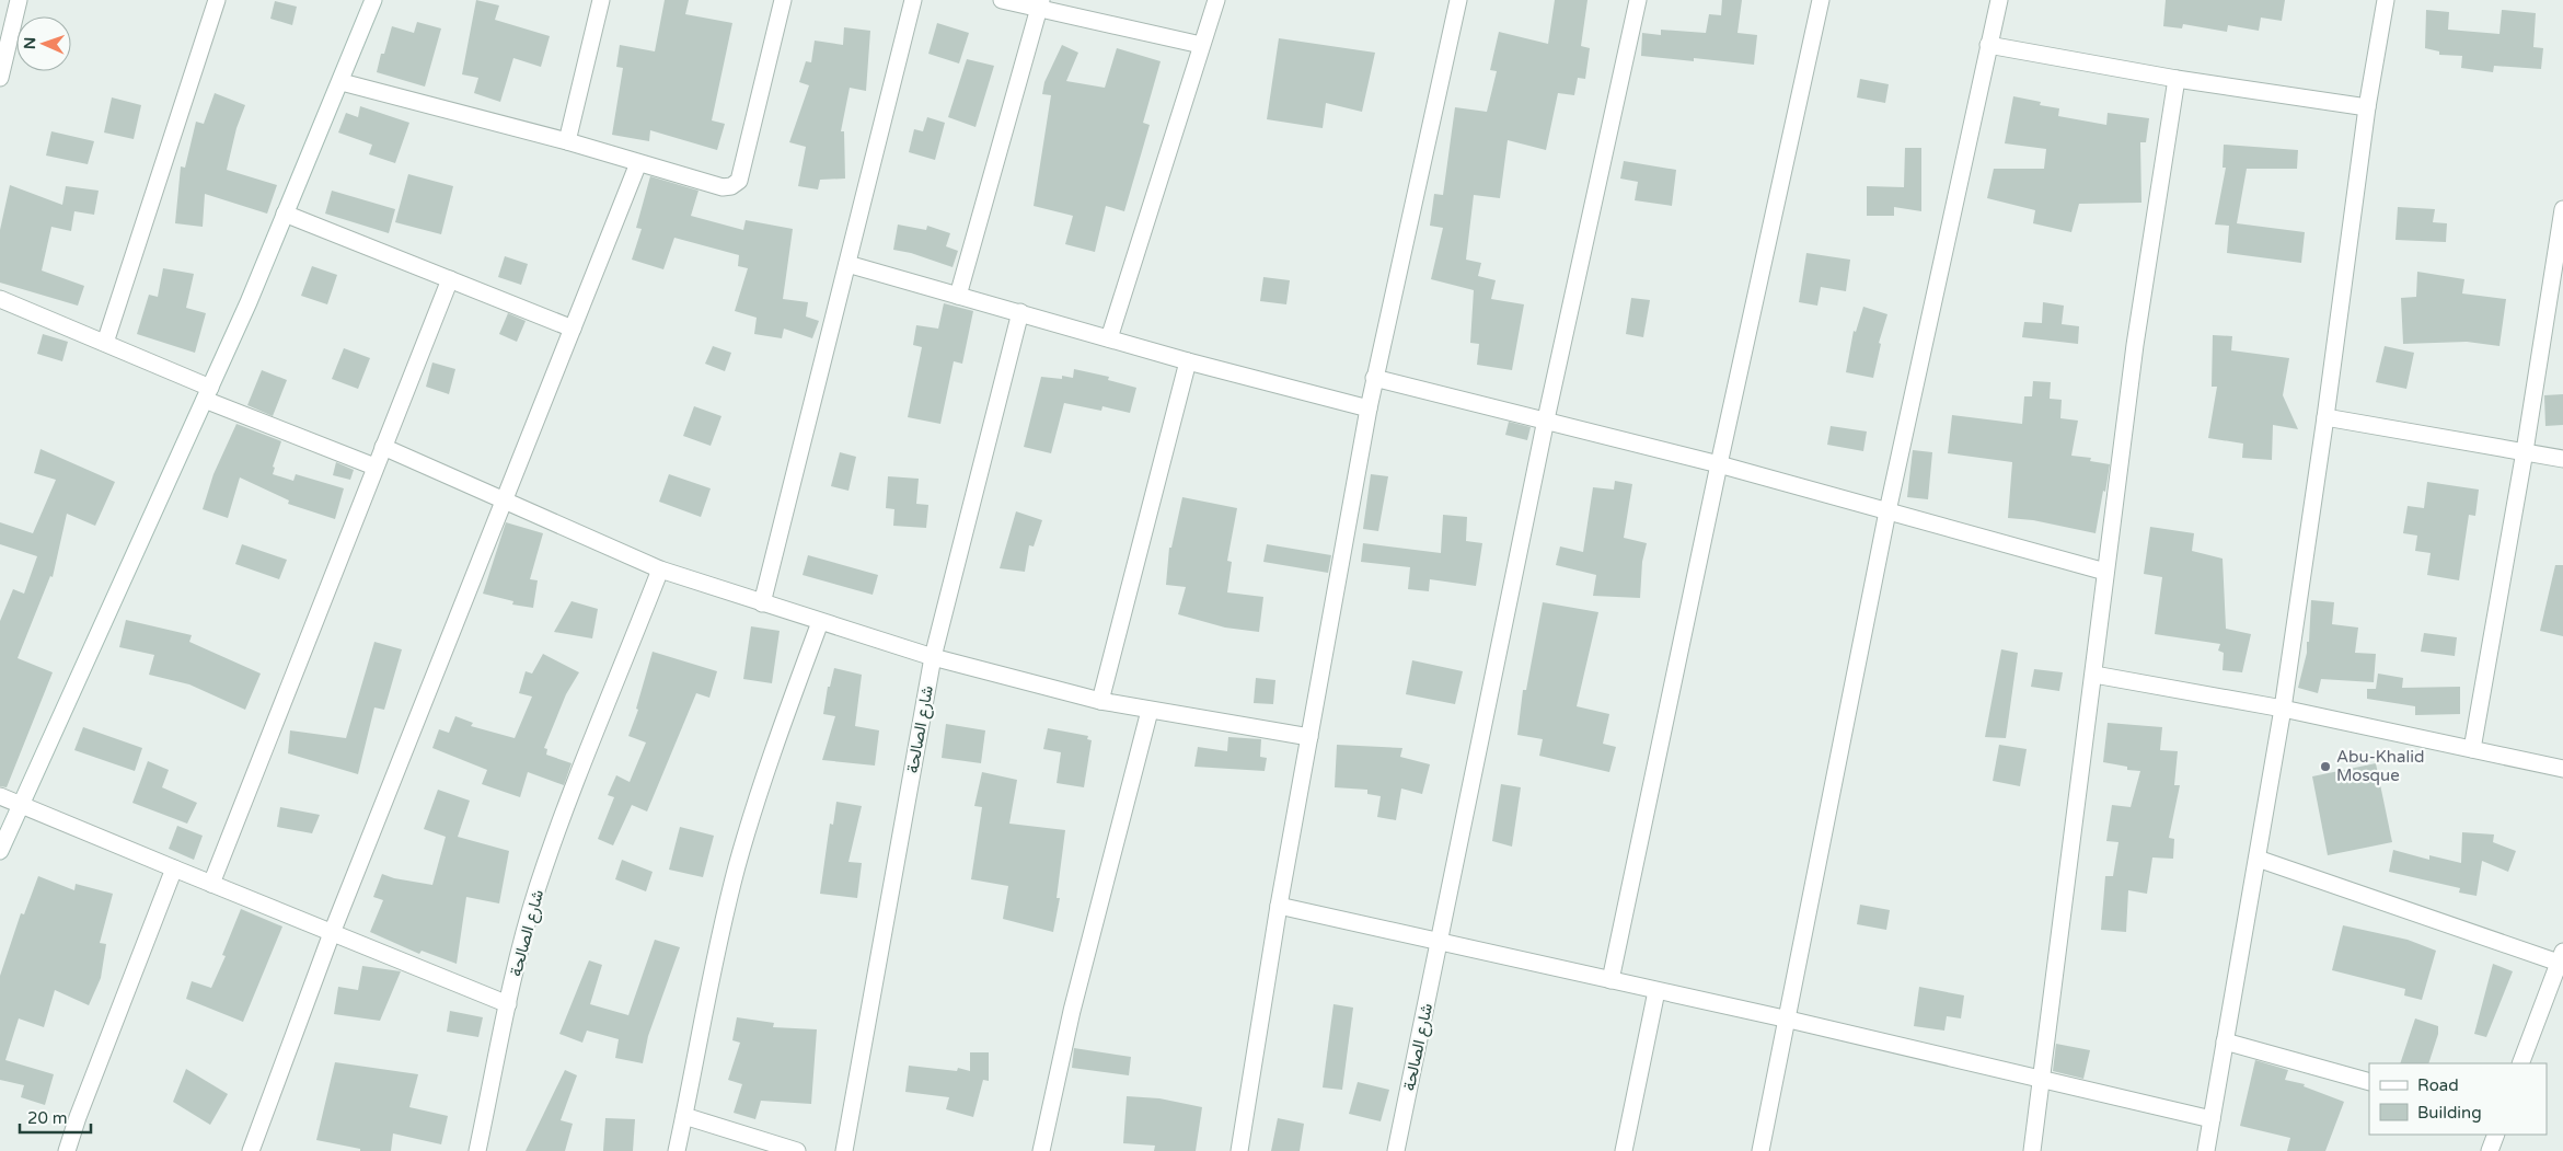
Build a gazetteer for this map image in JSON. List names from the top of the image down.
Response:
{
  "streets": {
    "street": ["شارع الصالحة"]
  },
  "places": ["Abu-Khalid Mosque"],
  "legend": ["Road", "Building"],
  "scale_bar": "20 m",
  "north": "left"
}
